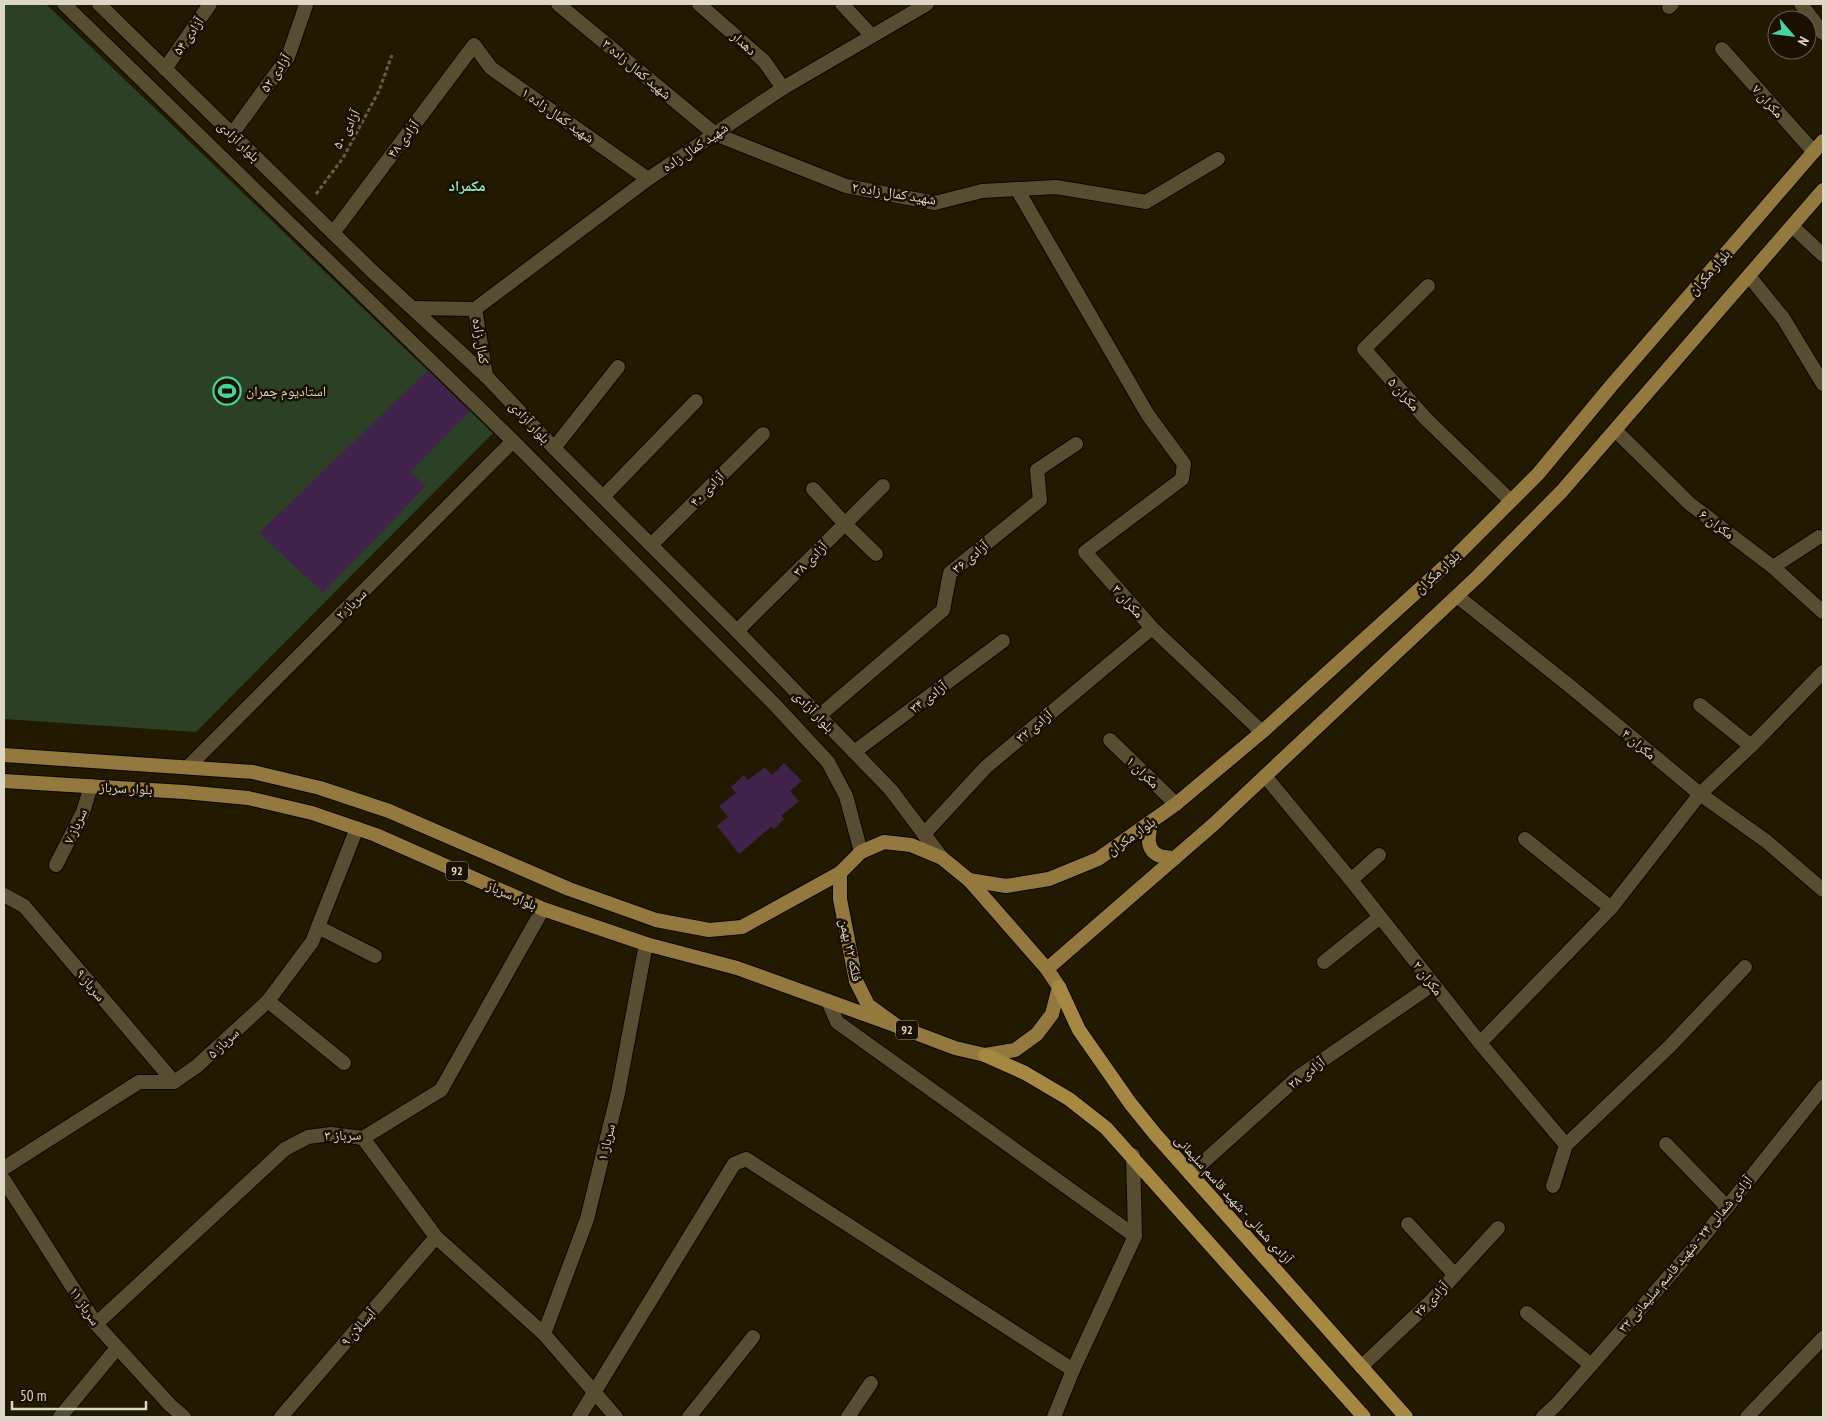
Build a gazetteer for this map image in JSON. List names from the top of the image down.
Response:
{
  "streets": {
    "highway": ["92", "آزادی شمالی - شهید قاسم سلیمانی"],
    "main road": ["بلوار مکران", "بلوار سرباز", "فلکه ۲۲ بهمن"],
    "street": [
      "آزادی ۵۴",
      "دهدار",
      "شهید کمال زاده ۳",
      "آزادی ۵۲",
      "مکران ۷",
      "شهید کمال زاده ۱",
      "آزادی ۴۸",
      "بلوار آزادی",
      "شهید کمال زاده",
      "شهید کمال زاده ۲",
      "کمال زاده",
      "مکران ۵",
      "آزادی ۴۰",
      "مکران ۶",
      "آزادی ۳۶",
      "آزادی ۳۸",
      "مکران ۳",
      "سرباز ۲",
      "آزادی ۳۴",
      "آزادی ۳۲",
      "مکران ۴",
      "مکران ۱",
      "سرباز ۷",
      "مکران ۲",
      "سرباز ۹",
      "سرباز ۵",
      "آزادی ۲۸",
      "سرباز ۳",
      "سرباز ۱",
      "آزادی شمالی ۲۴ - شهید قاسم سلیمانی ۳۲",
      "آزادی ۲۶",
      "سرباز ۱۱",
      "آبسالان ۹"
    ],
    "path": ["آزادی ۵۰"]
  },
  "crossings": [
    ["آزادی ۵۴", "بلوار آزادی"],
    ["دهدار", "شهید کمال زاده"],
    ["شهید کمال زاده ۳", "شهید کمال زاده"],
    ["شهید کمال زاده ۳", "شهید کمال زاده ۲"],
    ["آزادی ۵۲", "بلوار آزادی"],
    ["مکران ۷", "بلوار مکران"],
    ["شهید کمال زاده ۱", "آزادی ۴۸"],
    ["شهید کمال زاده ۱", "شهید کمال زاده"],
    ["آزادی ۵۰", "بلوار آزادی"],
    ["آزادی ۴۸", "بلوار آزادی"],
    ["بلوار آزادی", "کمال زاده"],
    ["بلوار آزادی", "آزادی ۴۰"],
    ["بلوار آزادی", "آزادی ۳۶"],
    ["بلوار آزادی", "آزادی ۳۸"],
    ["بلوار آزادی", "سرباز ۲"],
    ["بلوار آزادی", "آزادی ۳۴"],
    ["بلوار آزادی", "آزادی ۳۲"],
    ["بلوار آزادی", "92"],
    ["شهید کمال زاده", "شهید کمال زاده ۲"],
    ["شهید کمال زاده", "کمال زاده"],
    ["شهید کمال زاده ۲", "مکران ۳"],
    ["بلوار مکران", "مکران ۵"],
    ["بلوار مکران", "مکران ۳"],
    ["بلوار مکران", "مکران ۱"],
    ["بلوار مکران", "92"],
    ["مکران ۳", "آزادی ۳۲"],
    ["سرباز ۲", "بلوار سرباز"],
    ["بلوار سرباز", "سرباز ۷"],
    ["بلوار سرباز", "92"],
    ["بلوار سرباز", "فلکه ۲۲ بهمن"],
    ["بلوار سرباز", "سرباز ۵"],
    ["بلوار سرباز", "سرباز ۳"],
    ["بلوار سرباز", "سرباز ۱"],
    ["92", "فلکه ۲۲ بهمن"],
    ["92", "آزادی شمالی - شهید قاسم سلیمانی"],
    ["فلکه ۲۲ بهمن", "آزادی شمالی - شهید قاسم سلیمانی"],
    ["مکران ۲", "آزادی ۲۸"],
    ["سرباز ۹", "سرباز ۵"],
    ["آزادی ۲۸", "آزادی شمالی - شهید قاسم سلیمانی"],
    ["سرباز ۳", "سرباز ۱۱"],
    ["آزادی شمالی - شهید قاسم سلیمانی", "آزادی ۲۶"]
  ],
  "districts": ["مکمراد"],
  "places": {
    "sports": ["استادیوم چمران"]
  },
  "scale_bar": "50 m",
  "north": "bottom right"
}
